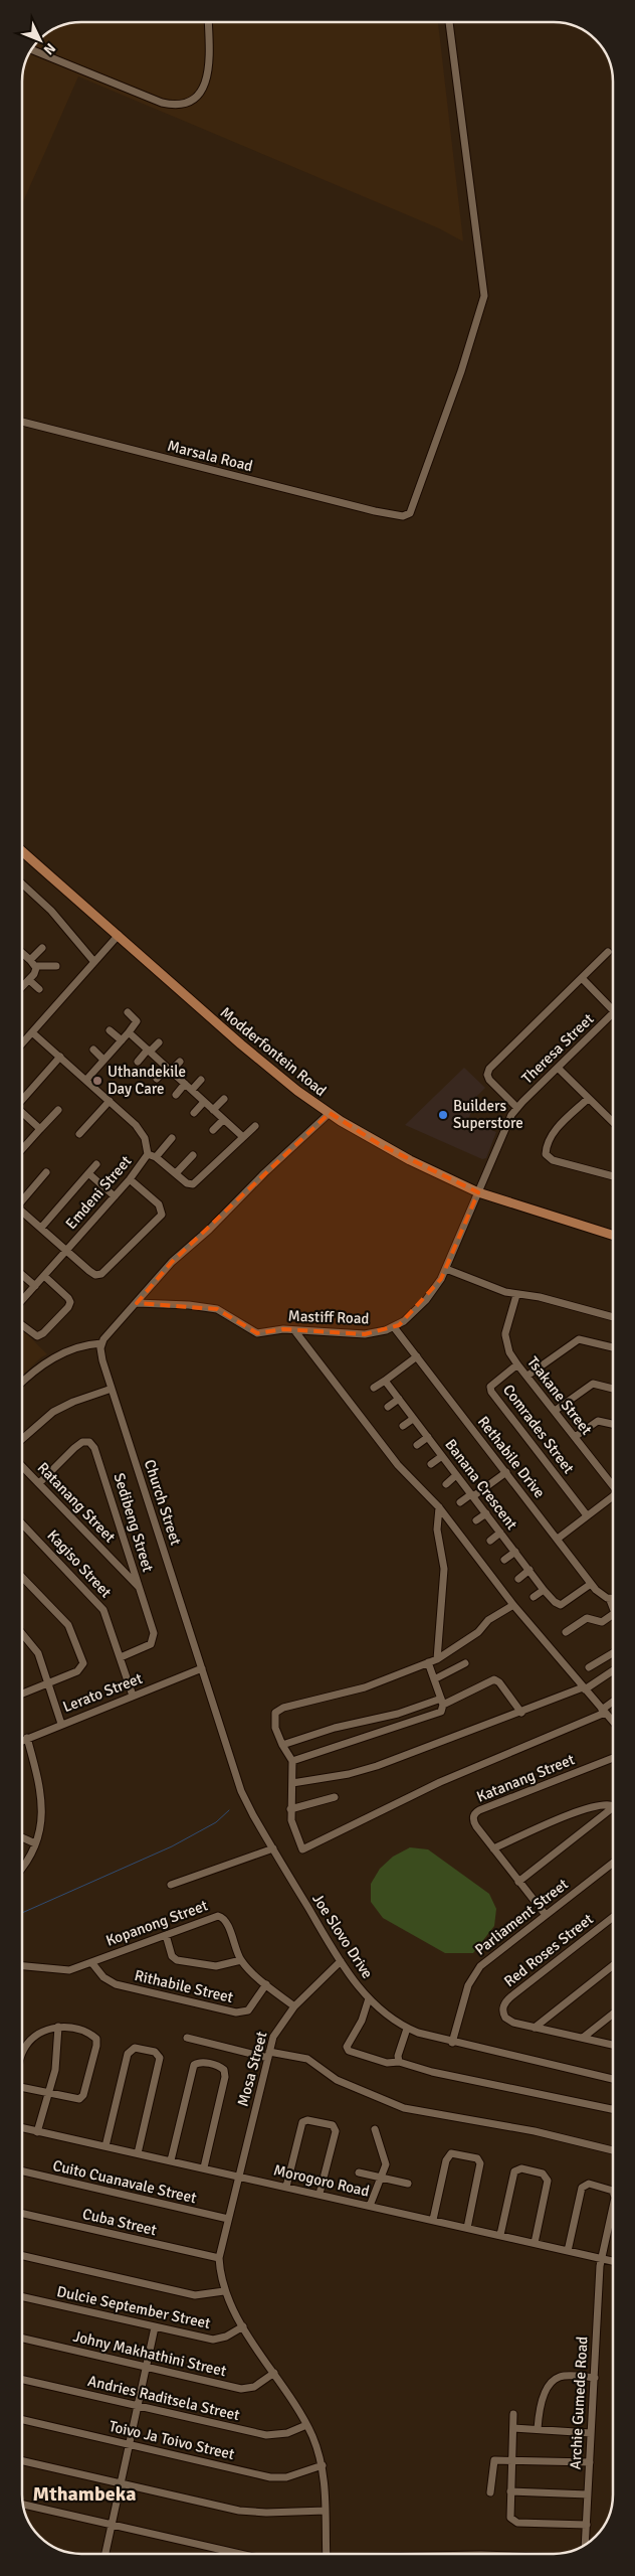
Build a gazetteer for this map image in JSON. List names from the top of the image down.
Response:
{
  "streets": {
    "main road": ["Modderfontein Road"],
    "street": [
      "Marsala Road",
      "Theresa Street",
      "Emdeni Street",
      "Mastiff Road",
      "Tsakane Street",
      "Comrades Street",
      "Rethabile Drive",
      "Banana Crescent",
      "Ratanang Street",
      "Church Street",
      "Sedibeng Street",
      "Kagiso Street",
      "Lerato Street",
      "Katanang Street",
      "Parliament Street",
      "Kopanong Street",
      "Joe Slovo Drive",
      "Red Roses Street",
      "Rithabile Street",
      "Mosa Street",
      "Morogoro Road",
      "Cuito Cuanavale Street",
      "Cuba Street",
      "Dulcie September Street",
      "Johny Makhathini Street",
      "Andries Raditsela Street",
      "Archie Gumede Road",
      "Toivo Ja Toivo Street"
    ]
  },
  "crossings": [
    ["Theresa Street", "Modderfontein Road"],
    ["Theresa Street", "Mastiff Road"],
    ["Modderfontein Road", "Mastiff Road"],
    ["Mastiff Road", "Rethabile Drive"],
    ["Tsakane Street", "Comrades Street"],
    ["Rethabile Drive", "Banana Crescent"],
    ["Ratanang Street", "Sedibeng Street"],
    ["Church Street", "Lerato Street"],
    ["Church Street", "Joe Slovo Drive"],
    ["Sedibeng Street", "Kagiso Street"],
    ["Kagiso Street", "Lerato Street"],
    ["Lerato Street", "Joe Slovo Drive"],
    ["Katanang Street", "Parliament Street"],
    ["Parliament Street", "Joe Slovo Drive"],
    ["Kopanong Street", "Rithabile Street"],
    ["Kopanong Street", "Mosa Street"],
    ["Joe Slovo Drive", "Mosa Street"],
    ["Mosa Street", "Morogoro Road"],
    ["Mosa Street", "Cuito Cuanavale Street"],
    ["Mosa Street", "Cuba Street"],
    ["Morogoro Road", "Archie Gumede Road"]
  ],
  "districts": ["Mthambeka"],
  "places": ["Uthandekile Day Care", "Builders Superstore"],
  "north": "bottom right"
}
